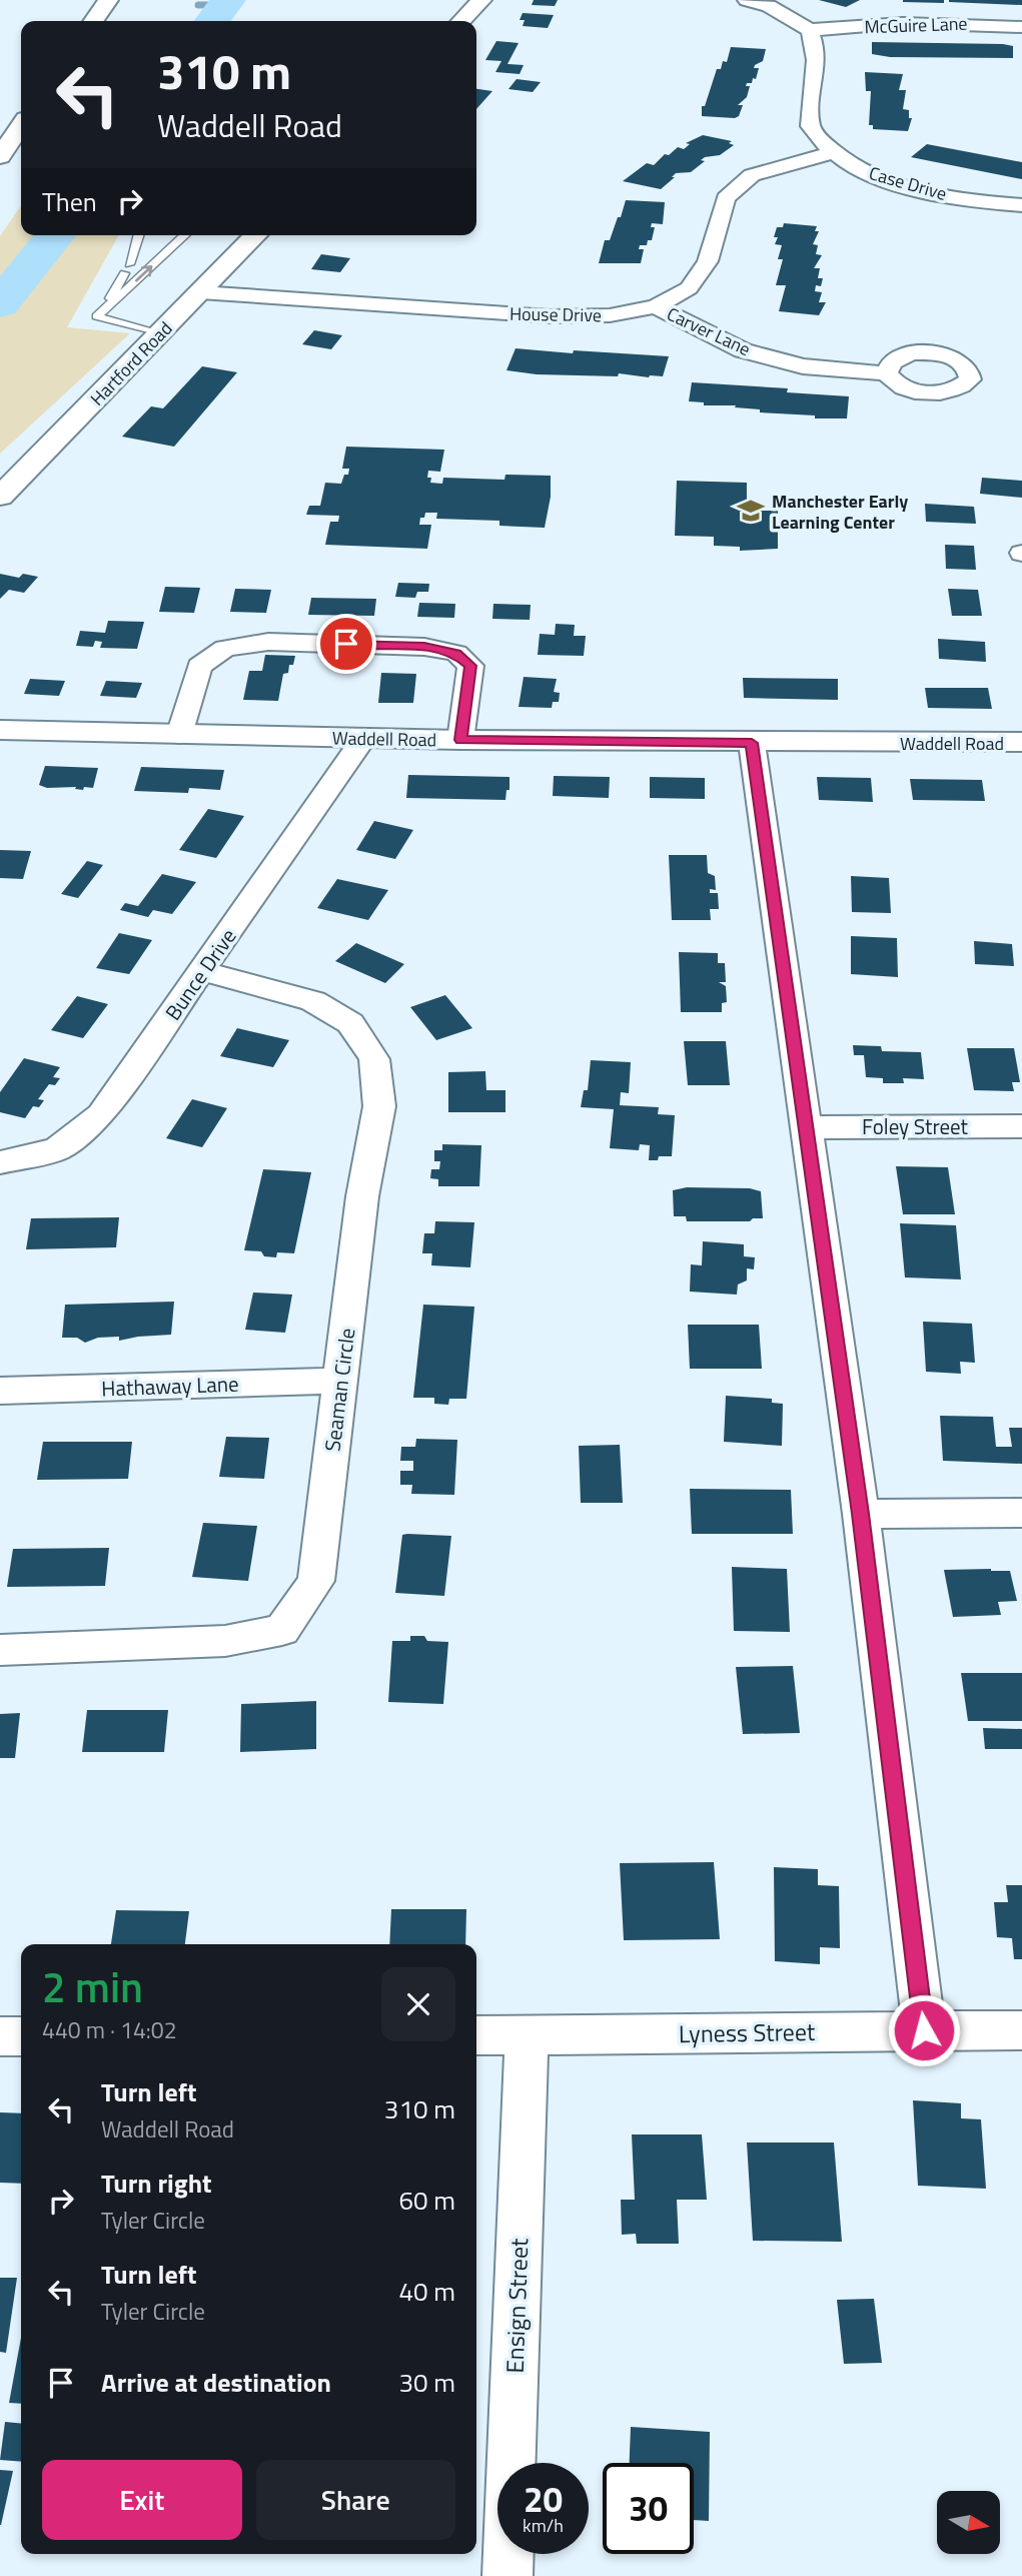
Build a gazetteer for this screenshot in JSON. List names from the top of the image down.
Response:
{
  "streets": {
    "main road": ["Hartford Road", "Waddell Road"],
    "street": [
      "McGuire Lane",
      "Case Drive",
      "House Drive",
      "Carver Lane",
      "Bunce Drive",
      "Foley Street",
      "Hathaway Lane",
      "Seaman Circle",
      "Lyness Street",
      "Ensign Street"
    ]
  },
  "crossings": [
    ["McGuire Lane", "Case Drive"],
    ["Case Drive", "House Drive"],
    ["House Drive", "Carver Lane"],
    ["House Drive", "Hartford Road"],
    ["Waddell Road", "Bunce Drive"],
    ["Bunce Drive", "Seaman Circle"],
    ["Hathaway Lane", "Seaman Circle"],
    ["Lyness Street", "Ensign Street"]
  ],
  "places": {
    "school or university": ["Manchester Early Learning Center"]
  },
  "north": "right",
  "page": {
    "turn": ["310 m", "Waddell Road"],
    "then": "Then",
    "heading": ["2 min", "440 m · 14:02"],
    "list": [
      {
        "name": "Turn left",
        "note": "Waddell Road",
        "value": "310 m"
      },
      {
        "name": "Turn right",
        "note": "Tyler Circle",
        "value": "60 m"
      },
      {
        "name": "Turn left",
        "note": "Tyler Circle",
        "value": "40 m"
      },
      {
        "name": "Arrive at destination",
        "value": "30 m"
      }
    ],
    "buttons": ["Exit", "Share"],
    "speed": "20 km/h",
    "limit": "30"
  }
}
